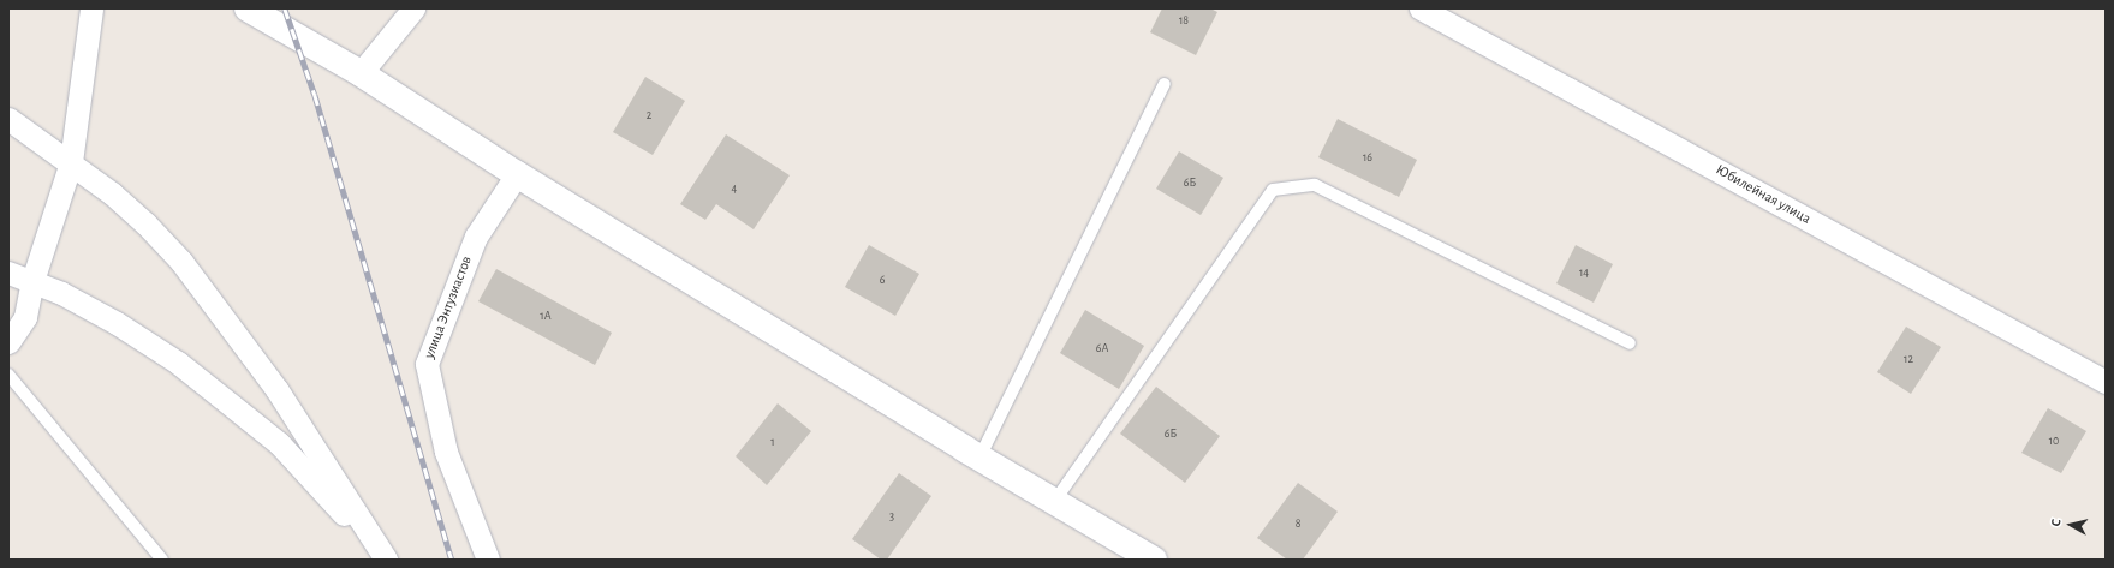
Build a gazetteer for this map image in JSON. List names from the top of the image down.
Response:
{
  "streets": {
    "street": ["Юбилейная улица", "улица Энтузиастов"]
  },
  "house_numbers": [
    "18",
    "2",
    "16",
    "6Б",
    "4",
    "14",
    "6",
    "1А",
    "6А",
    "12",
    "6Б",
    "10",
    "1",
    "3",
    "8"
  ],
  "north": "left"
}
